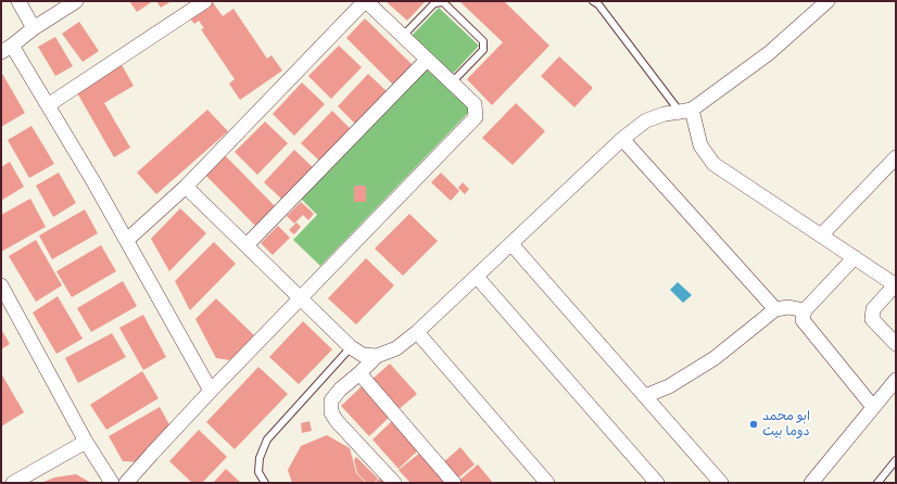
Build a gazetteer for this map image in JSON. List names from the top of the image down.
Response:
{
  "places": ["ابو محمد دوما بيت"]
}
